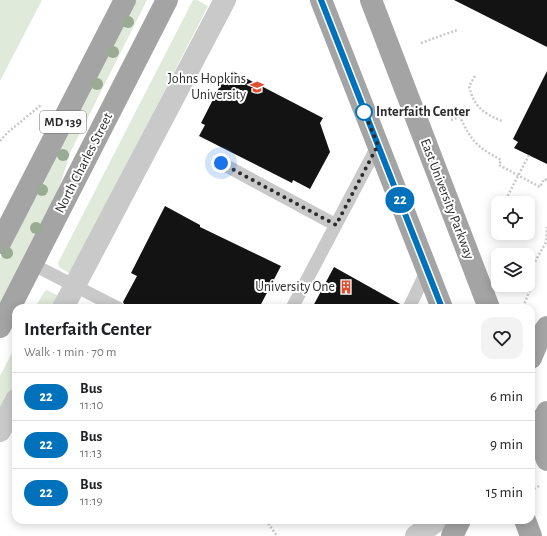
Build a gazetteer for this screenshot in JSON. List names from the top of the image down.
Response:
{
  "streets": {
    "main road": ["MD 139", "North Charles Street", "East University Parkway"]
  },
  "places": {
    "school or university": ["Johns Hopkins University"],
    "other": ["Interfaith Center"],
    "building": ["University One"]
  },
  "lines": ["bus line 22"],
  "page": {
    "on_map": "22",
    "heading": ["Interfaith Center", "Walk · 1 min · 70 m"],
    "list": [
      {
        "mark": "22",
        "name": "Bus",
        "note": "11:10",
        "value": "6 min"
      },
      {
        "mark": "22",
        "name": "Bus",
        "note": "11:13",
        "value": "9 min"
      },
      {
        "mark": "22",
        "name": "Bus",
        "note": "11:19",
        "value": "15 min"
      }
    ]
  }
}
